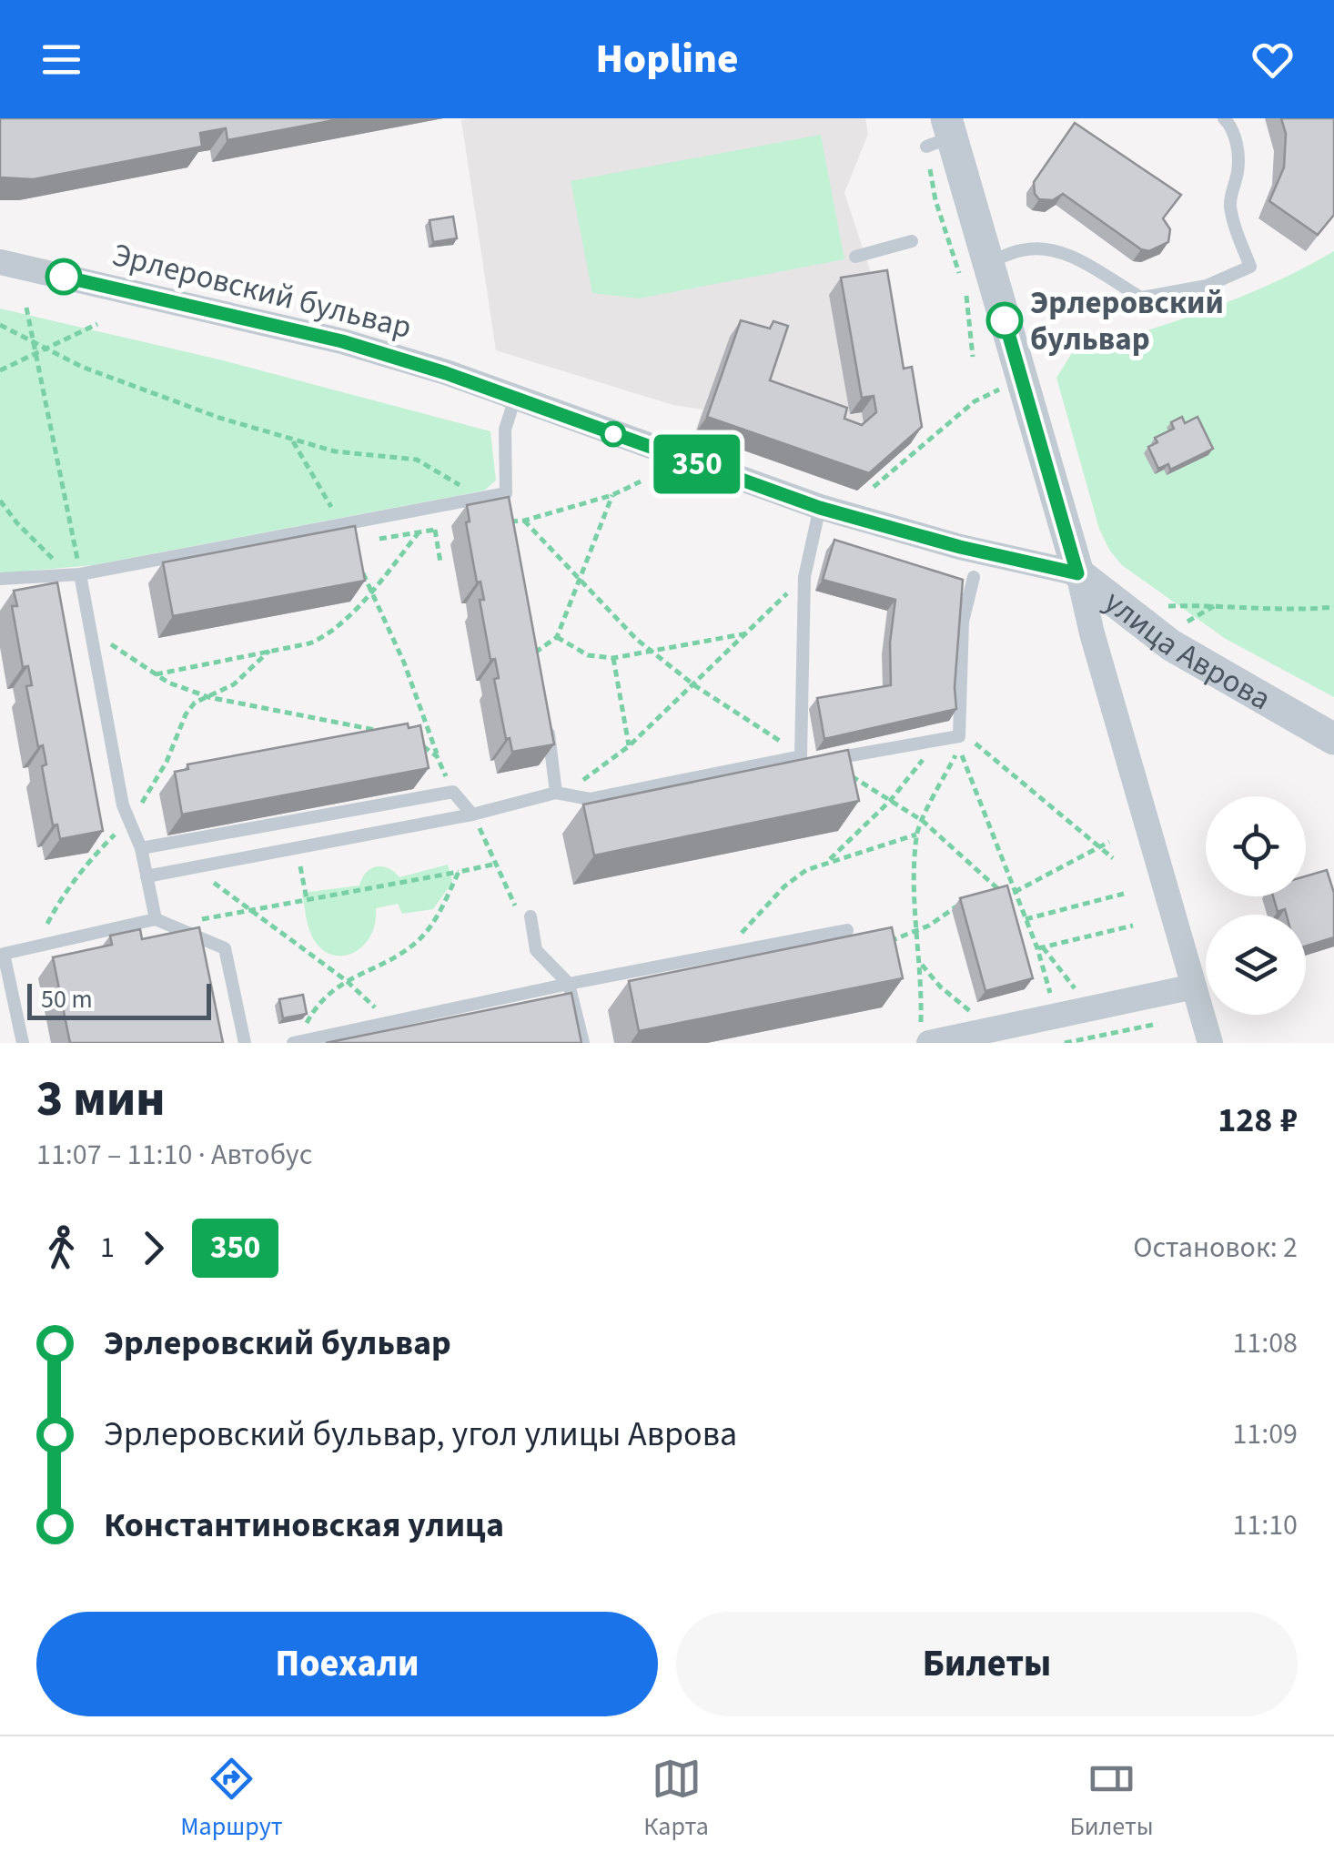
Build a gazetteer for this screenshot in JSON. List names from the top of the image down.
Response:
{
  "streets": {
    "street": ["Эрлеровский бульвар", "улица Аврова"]
  },
  "crossings": [
    ["Эрлеровский бульвар", "улица Аврова"]
  ],
  "places": ["Эрлеровский бульвар"],
  "lines": ["bus line 350"],
  "scale_bar": "50 m",
  "page": {
    "header": "Hopline",
    "on_map": "350",
    "scale": "50 m",
    "heading": ["3 мин", "11:07 – 11:10 · Автобус", "128 ₽"],
    "legs": ["1", "350", "Остановок: 2"],
    "list": [
      {
        "name": "Эрлеровский бульвар",
        "value": "11:08"
      },
      {
        "name": "Эрлеровский бульвар, угол улицы Аврова",
        "value": "11:09"
      },
      {
        "name": "Константиновская улица",
        "value": "11:10"
      }
    ],
    "buttons": ["Поехали", "Билеты"],
    "tabs": ["Маршрут", "Карта", "Билеты"]
  }
}
